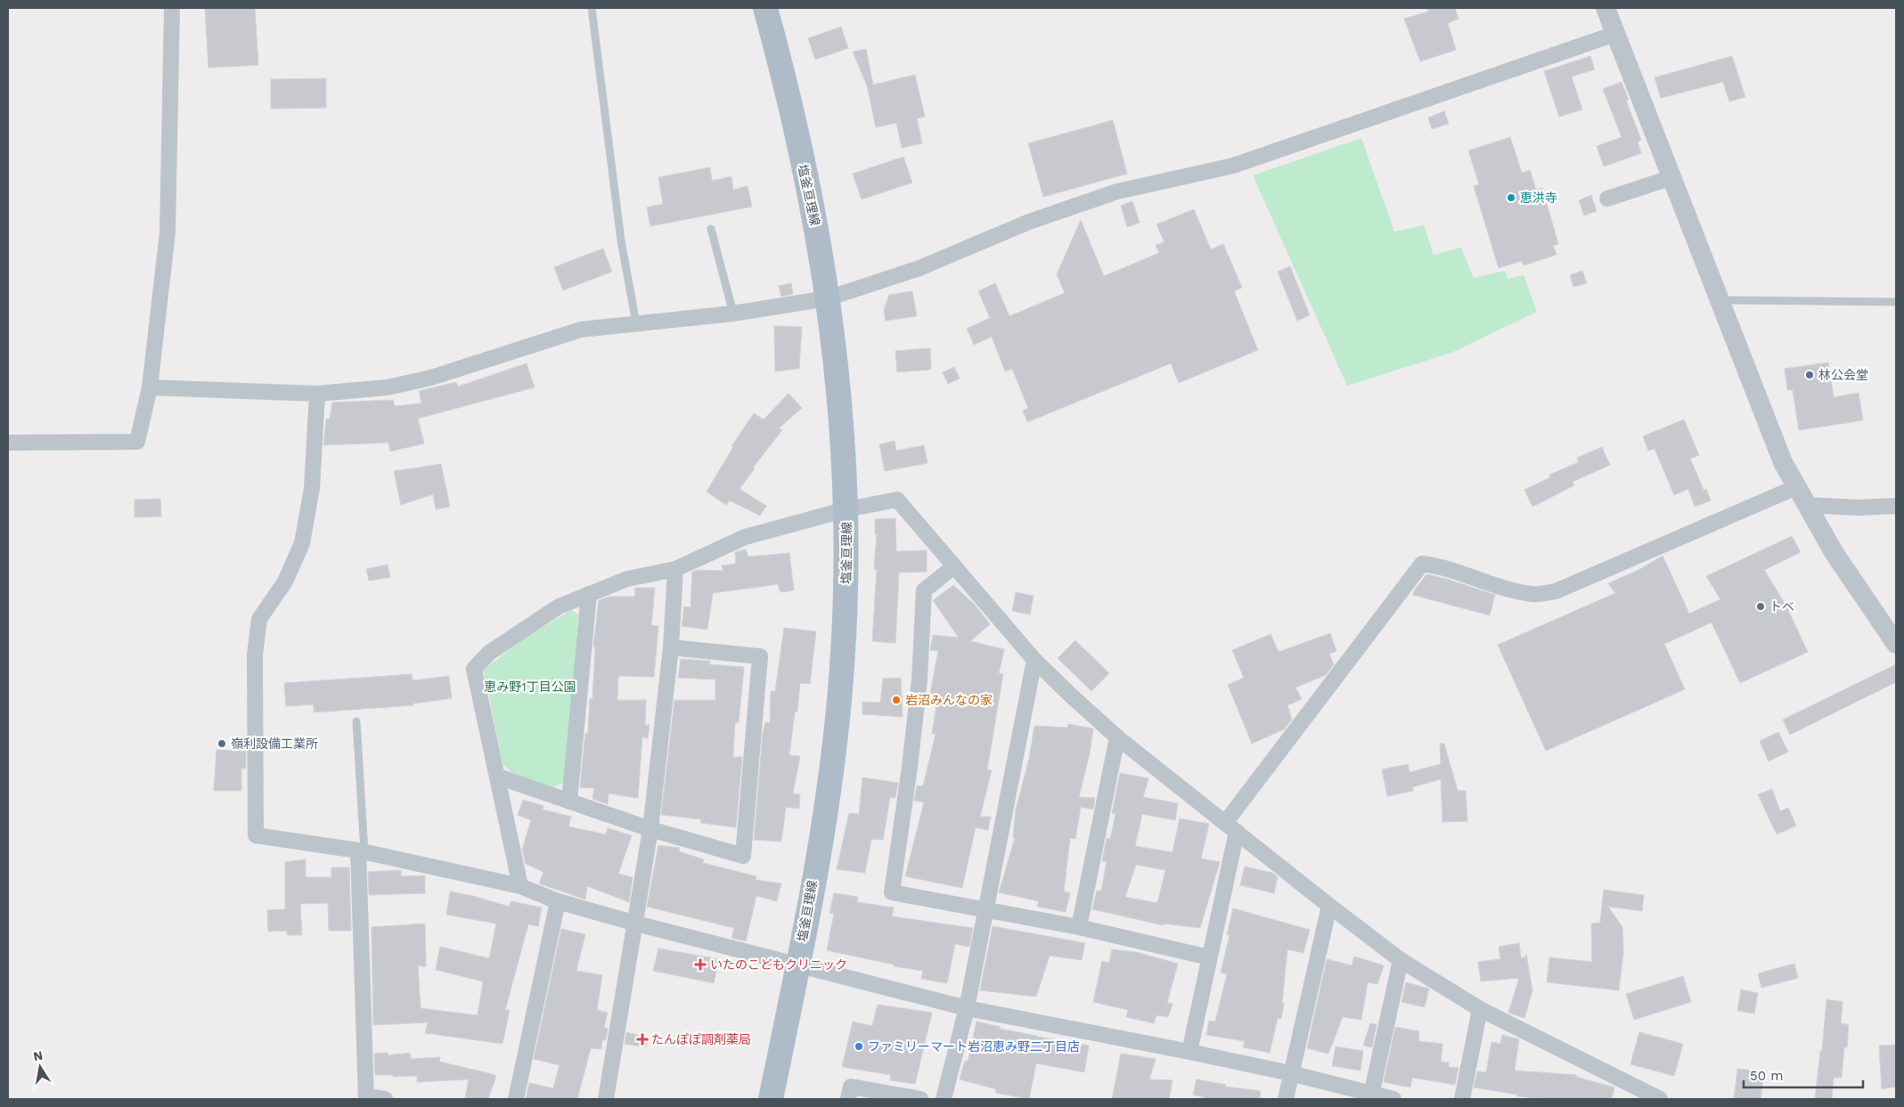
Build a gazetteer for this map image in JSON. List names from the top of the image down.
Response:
{
  "streets": {
    "main road": ["塩釜亘理線"]
  },
  "parks": ["恵み野1丁目公園"],
  "places": {
    "other": [
      "恵洪寺",
      "林公会堂",
      "トベ",
      "岩沼みんなの家",
      "嶺利設備工業所",
      "ファミリーマート岩沼恵み野二丁目店"
    ],
    "health": ["いたのこどもクリニック", "たんぽぽ調剤薬局"]
  },
  "scale_bar": "50 m",
  "north": "top"
}
